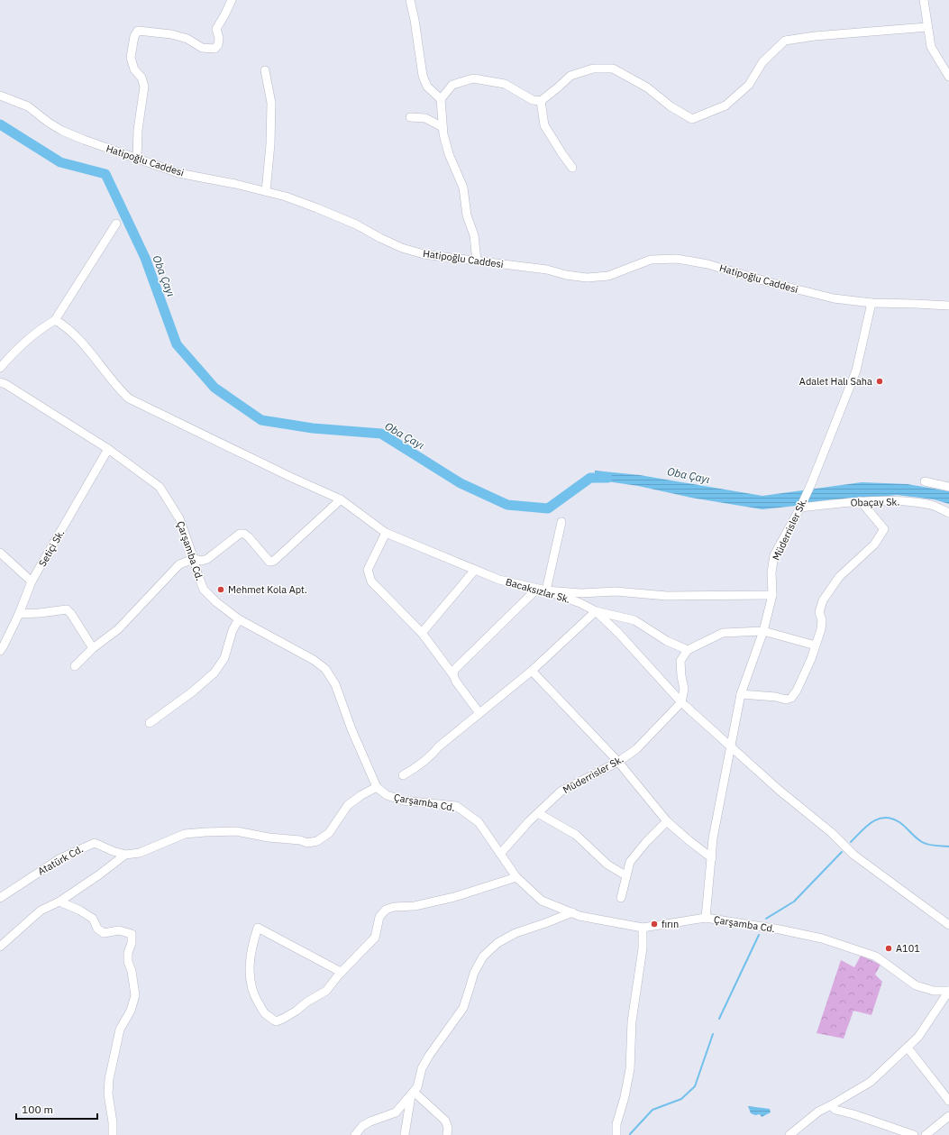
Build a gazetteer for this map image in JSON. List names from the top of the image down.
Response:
{
  "streets": {
    "street": [
      "Hatipoğlu Caddesi",
      "Obaçay Sk.",
      "Müderrisler Sk.",
      "Setiçi Sk.",
      "Çarşamba Cd.",
      "Bacaksızlar Sk.",
      "Atatürk Cd."
    ]
  },
  "crossings": [
    ["Hatipoğlu Caddesi", "Müderrisler Sk."],
    ["Obaçay Sk.", "Müderrisler Sk."],
    ["Müderrisler Sk.", "Çarşamba Cd."],
    ["Setiçi Sk.", "Çarşamba Cd."]
  ],
  "water": ["Oba Çayı"],
  "places": [
    "Adalet Halı Saha",
    "Mehmet Kola Apt.",
    "fırın",
    "A101"
  ],
  "scale_bar": "100 m"
}
